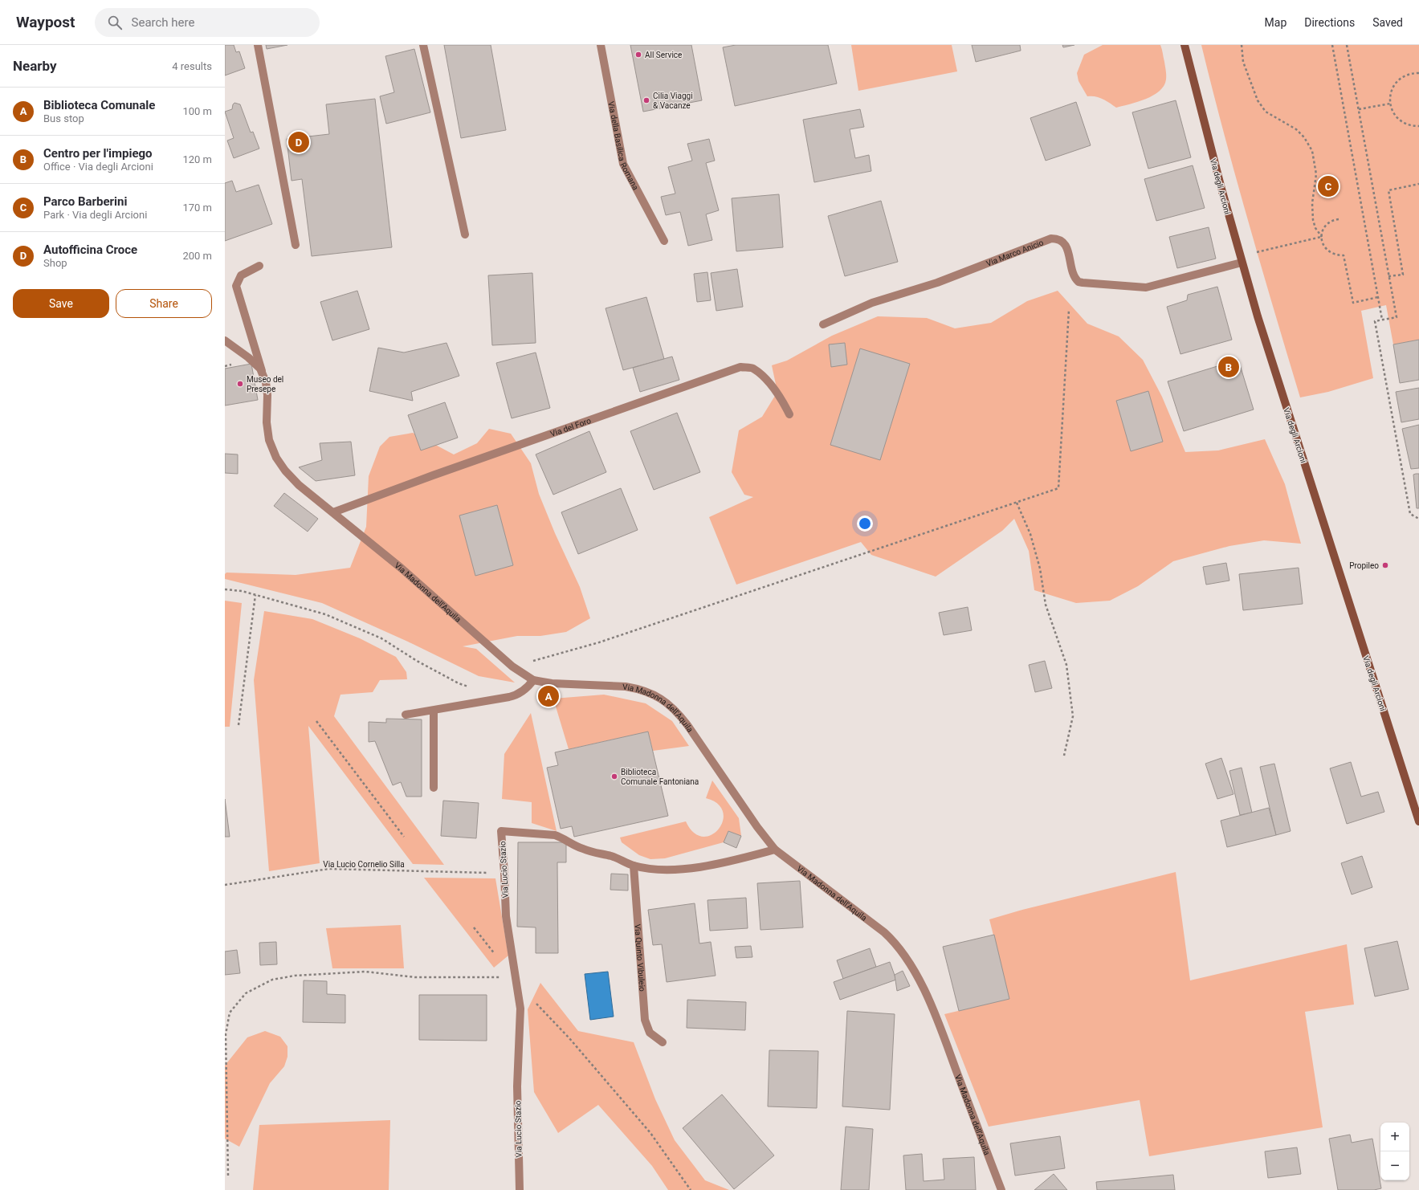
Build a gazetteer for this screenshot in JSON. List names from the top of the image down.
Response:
{
  "streets": {
    "street": [
      "Via della Basilica Romana",
      "Via degli Arcioni",
      "Via Marco Anicio",
      "Via del Foro",
      "Via Madonna dell'Aquila",
      "Via Lucio Stazio",
      "Via Quinto Vibuleio"
    ],
    "path": ["Via Lucio Cornelio Silla"]
  },
  "crossings": [
    ["Via degli Arcioni", "Via Marco Anicio"],
    ["Via del Foro", "Via Madonna dell'Aquila"],
    ["Via Madonna dell'Aquila", "Via Lucio Stazio"],
    ["Via Lucio Cornelio Silla", "Via Lucio Stazio"],
    ["Via Lucio Stazio", "Via Quinto Vibuleio"]
  ],
  "places": [
    "All Service",
    "Cilia Viaggi & Vacanze",
    "Museo del Presepe",
    "Propileo",
    "Biblioteca Comunale Fantoniana"
  ],
  "page": {
    "header": "Waypost",
    "search": "Search here",
    "nav": ["Map", "Directions", "Saved"],
    "heading": ["Nearby", "4 results"],
    "list": [
      {
        "mark": "A",
        "name": "Biblioteca Comunale",
        "note": "Bus stop",
        "value": "100 m"
      },
      {
        "mark": "B",
        "name": "Centro per l'impiego",
        "note": "Office · Via degli Arcioni",
        "value": "120 m"
      },
      {
        "mark": "C",
        "name": "Parco Barberini",
        "note": "Park · Via degli Arcioni",
        "value": "170 m"
      },
      {
        "mark": "D",
        "name": "Autofficina Croce",
        "note": "Shop",
        "value": "200 m"
      }
    ],
    "pins": [
      "D",
      "C",
      "B",
      "A"
    ],
    "buttons": ["Save", "Share"],
    "map_buttons": ["+", "−"]
  }
}
